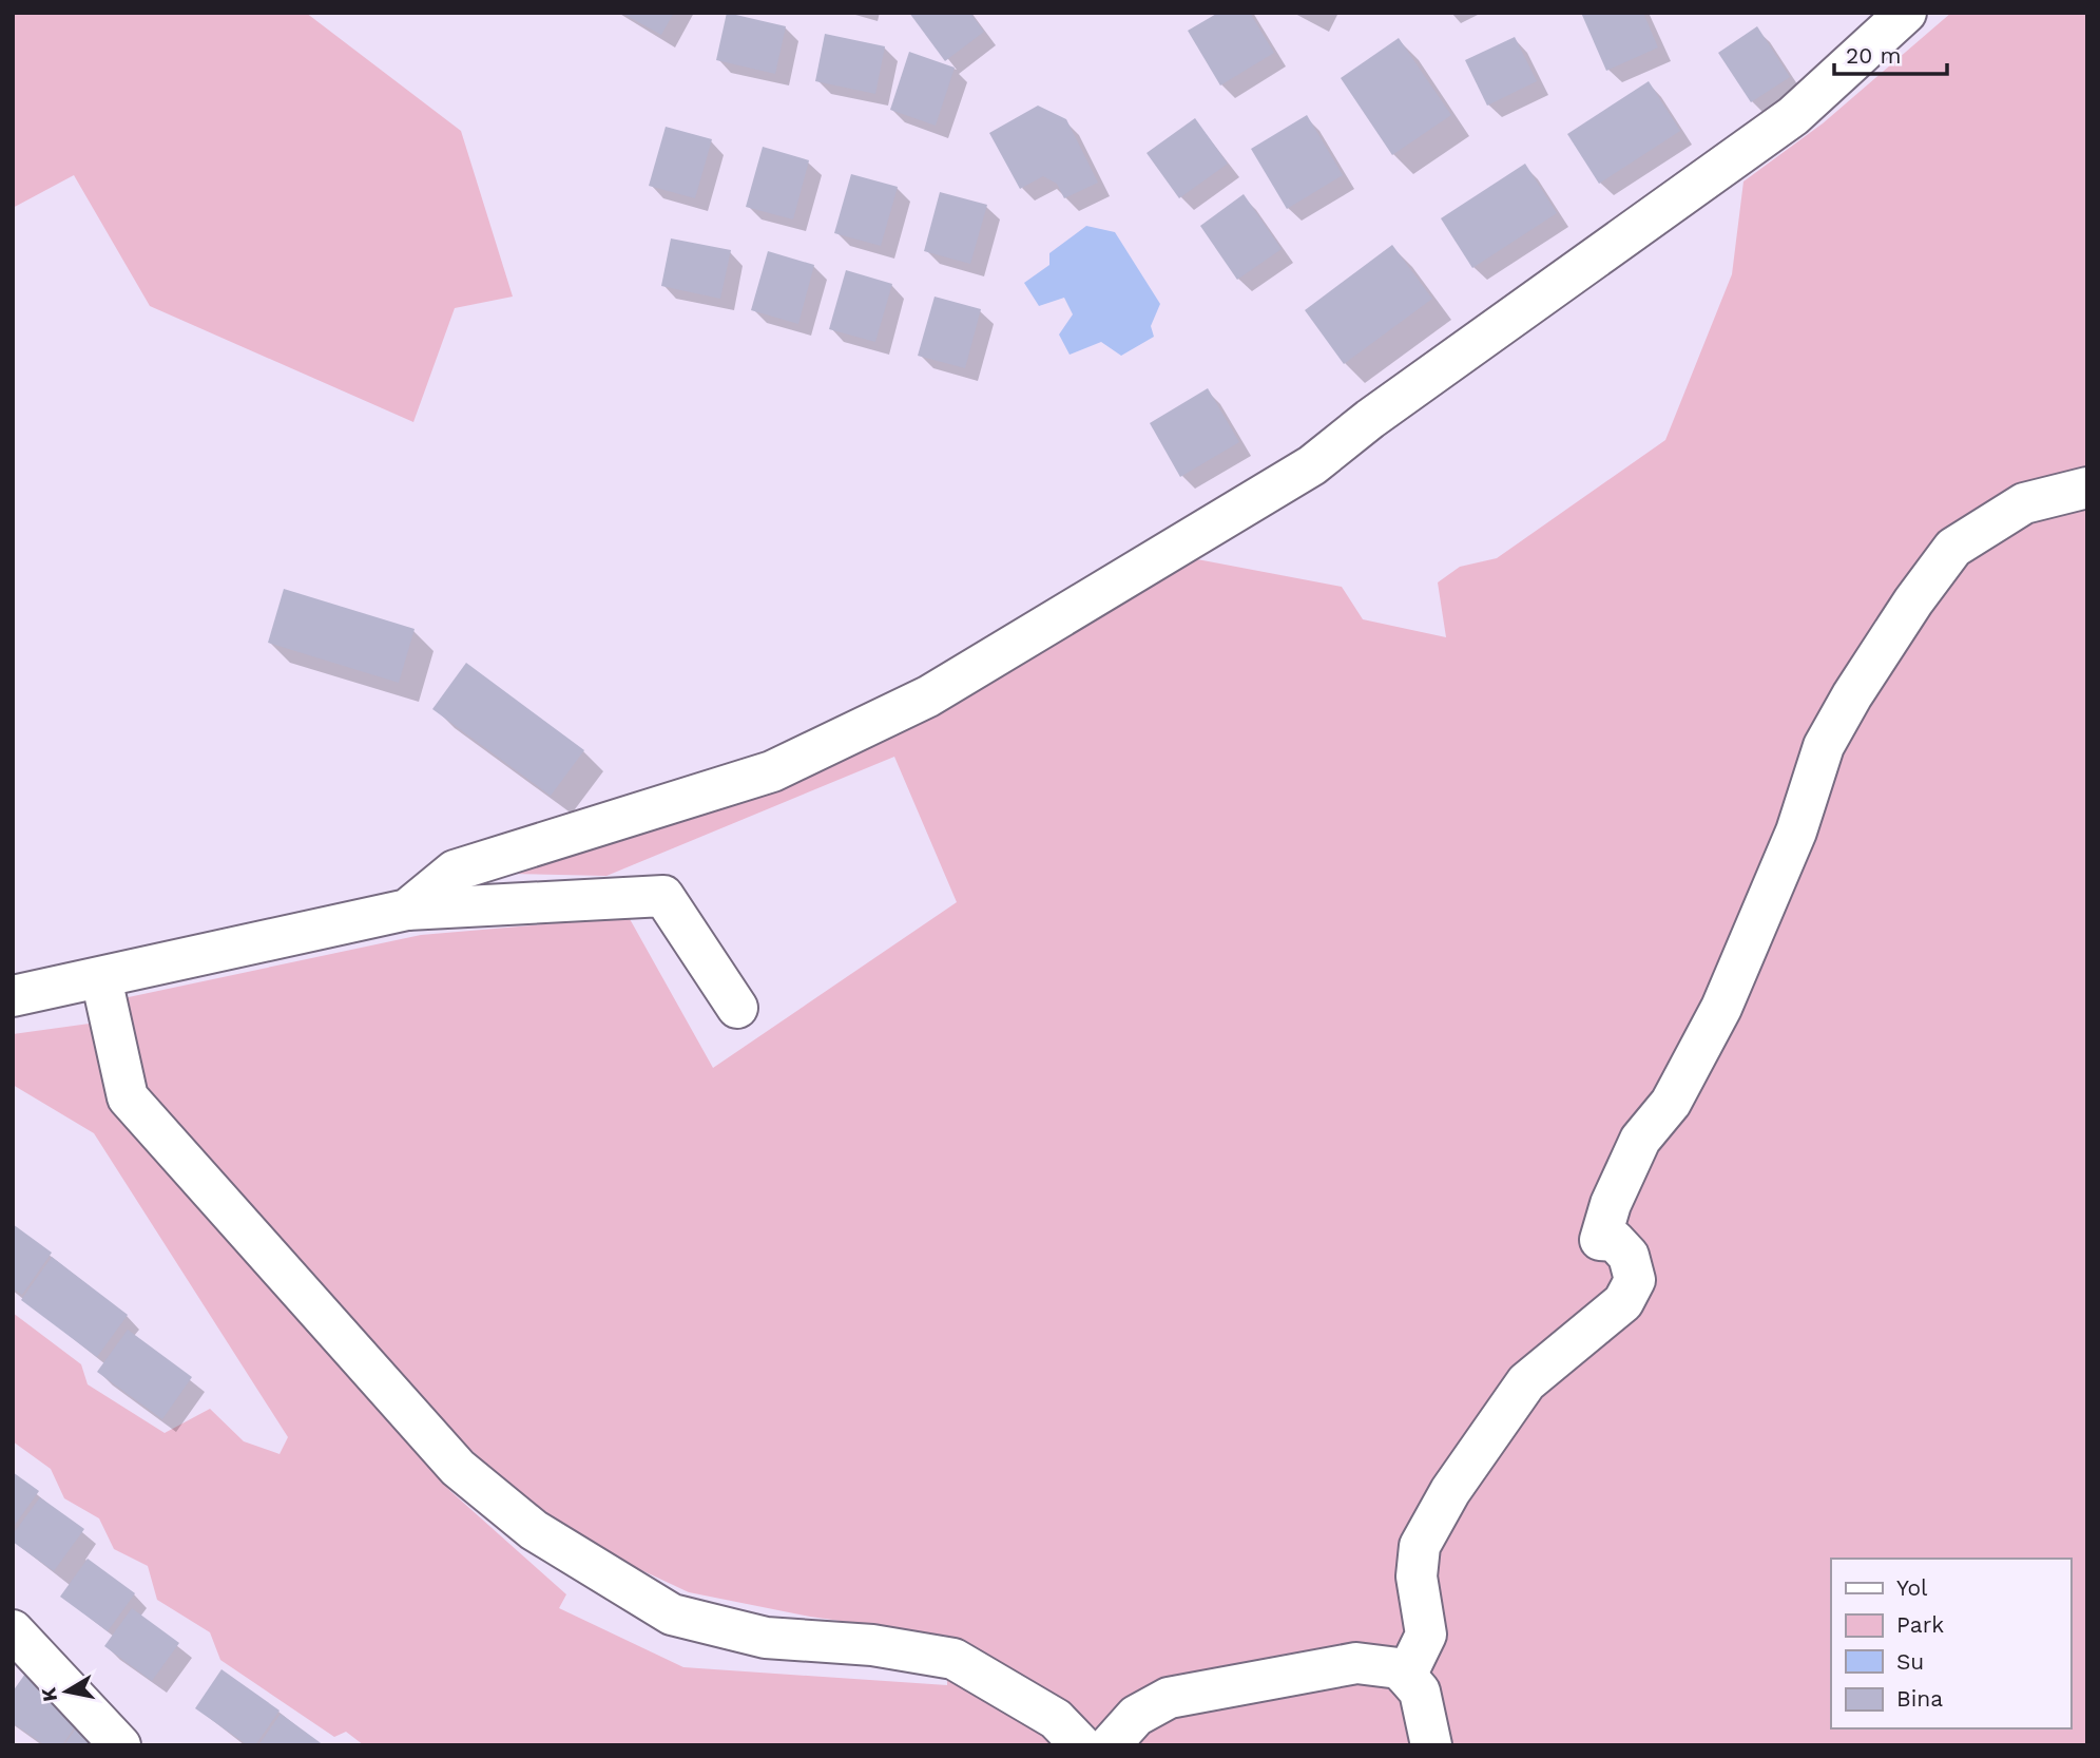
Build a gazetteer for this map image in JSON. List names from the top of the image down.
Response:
{
  "legend": [
    "Yol",
    "Park",
    "Su",
    "Bina"
  ],
  "scale_bar": "20 m",
  "north": "left"
}
